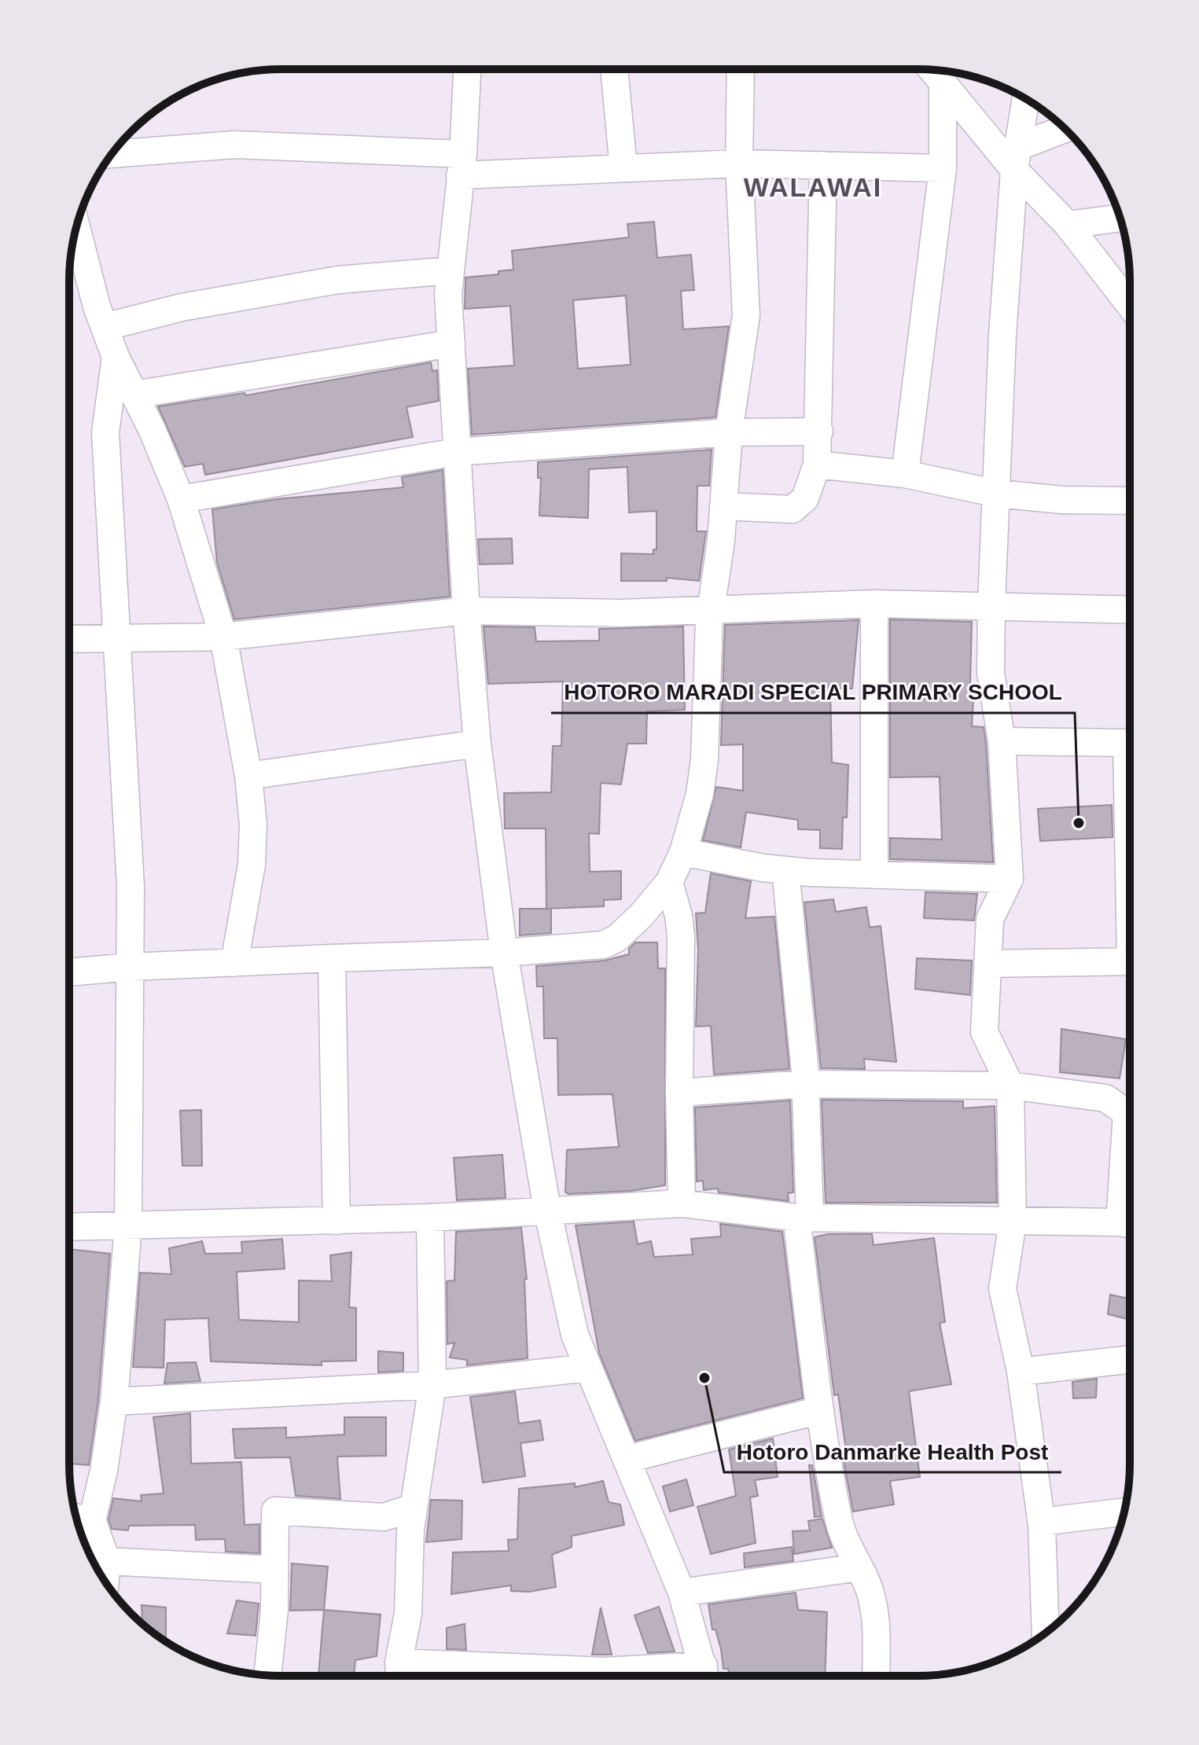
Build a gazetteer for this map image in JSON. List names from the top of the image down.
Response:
{
  "districts": ["WALAWAI"],
  "places": ["HOTORO MARADI SPECIAL PRIMARY SCHOOL", "Hotoro Danmarke Health Post"]
}
